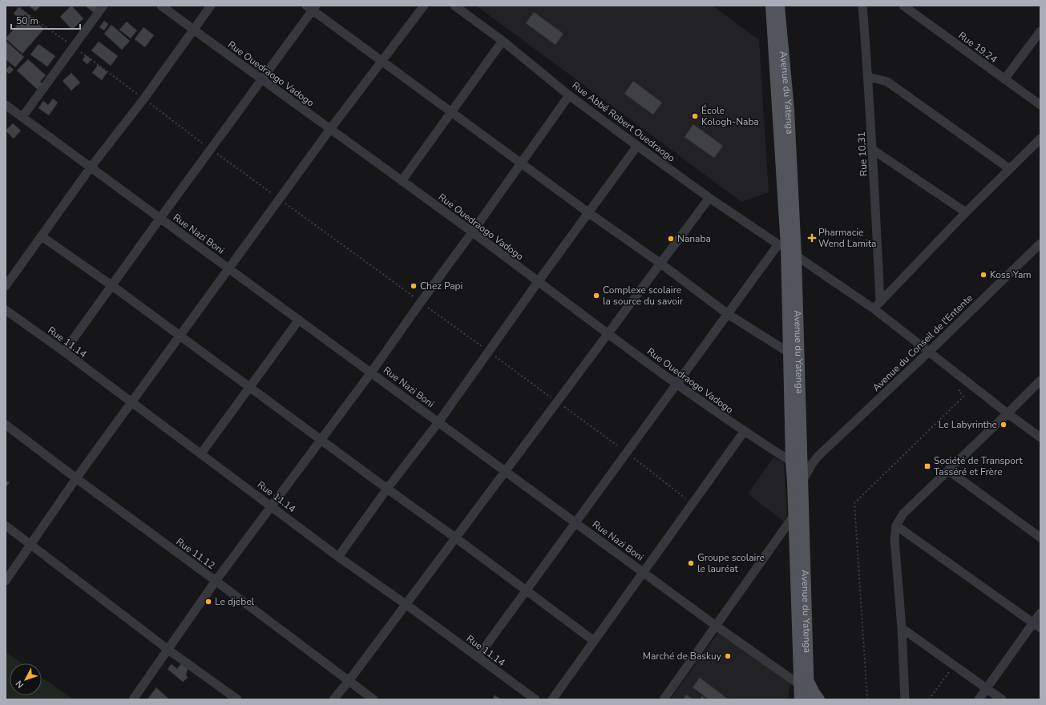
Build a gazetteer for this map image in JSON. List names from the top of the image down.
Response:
{
  "streets": {
    "main road": ["Avenue du Yatenga"],
    "street": [
      "Rue 19.24",
      "Rue Ouedraogo Vadogo",
      "Rue Abbé Robert Ouedraogo",
      "Rue 10.31",
      "Rue Nazi Boni",
      "Rue 11.14",
      "Avenue du Conseil de l'Entente",
      "Rue 11.12"
    ]
  },
  "crossings": [
    ["Rue Ouedraogo Vadogo", "Avenue du Yatenga"],
    ["Avenue du Yatenga", "Rue Abbé Robert Ouedraogo"],
    ["Avenue du Yatenga", "Rue Nazi Boni"],
    ["Avenue du Yatenga", "Avenue du Conseil de l'Entente"],
    ["Rue Abbé Robert Ouedraogo", "Avenue du Conseil de l'Entente"]
  ],
  "places": {
    "other": [
      "École Kologh-Naba",
      "Nanaba",
      "Koss Yam",
      "Chez Papi",
      "Complexe scolaire la source du savoir",
      "Le Labyrinthe",
      "Groupe scolaire le lauréat",
      "Le djebel",
      "Marché de Baskuy"
    ],
    "health": ["Pharmacie Wend Lamita"],
    "transit": ["Société de Transport Tasséré et Frère"]
  },
  "scale_bar": "50 m",
  "north": "bottom left"
}
